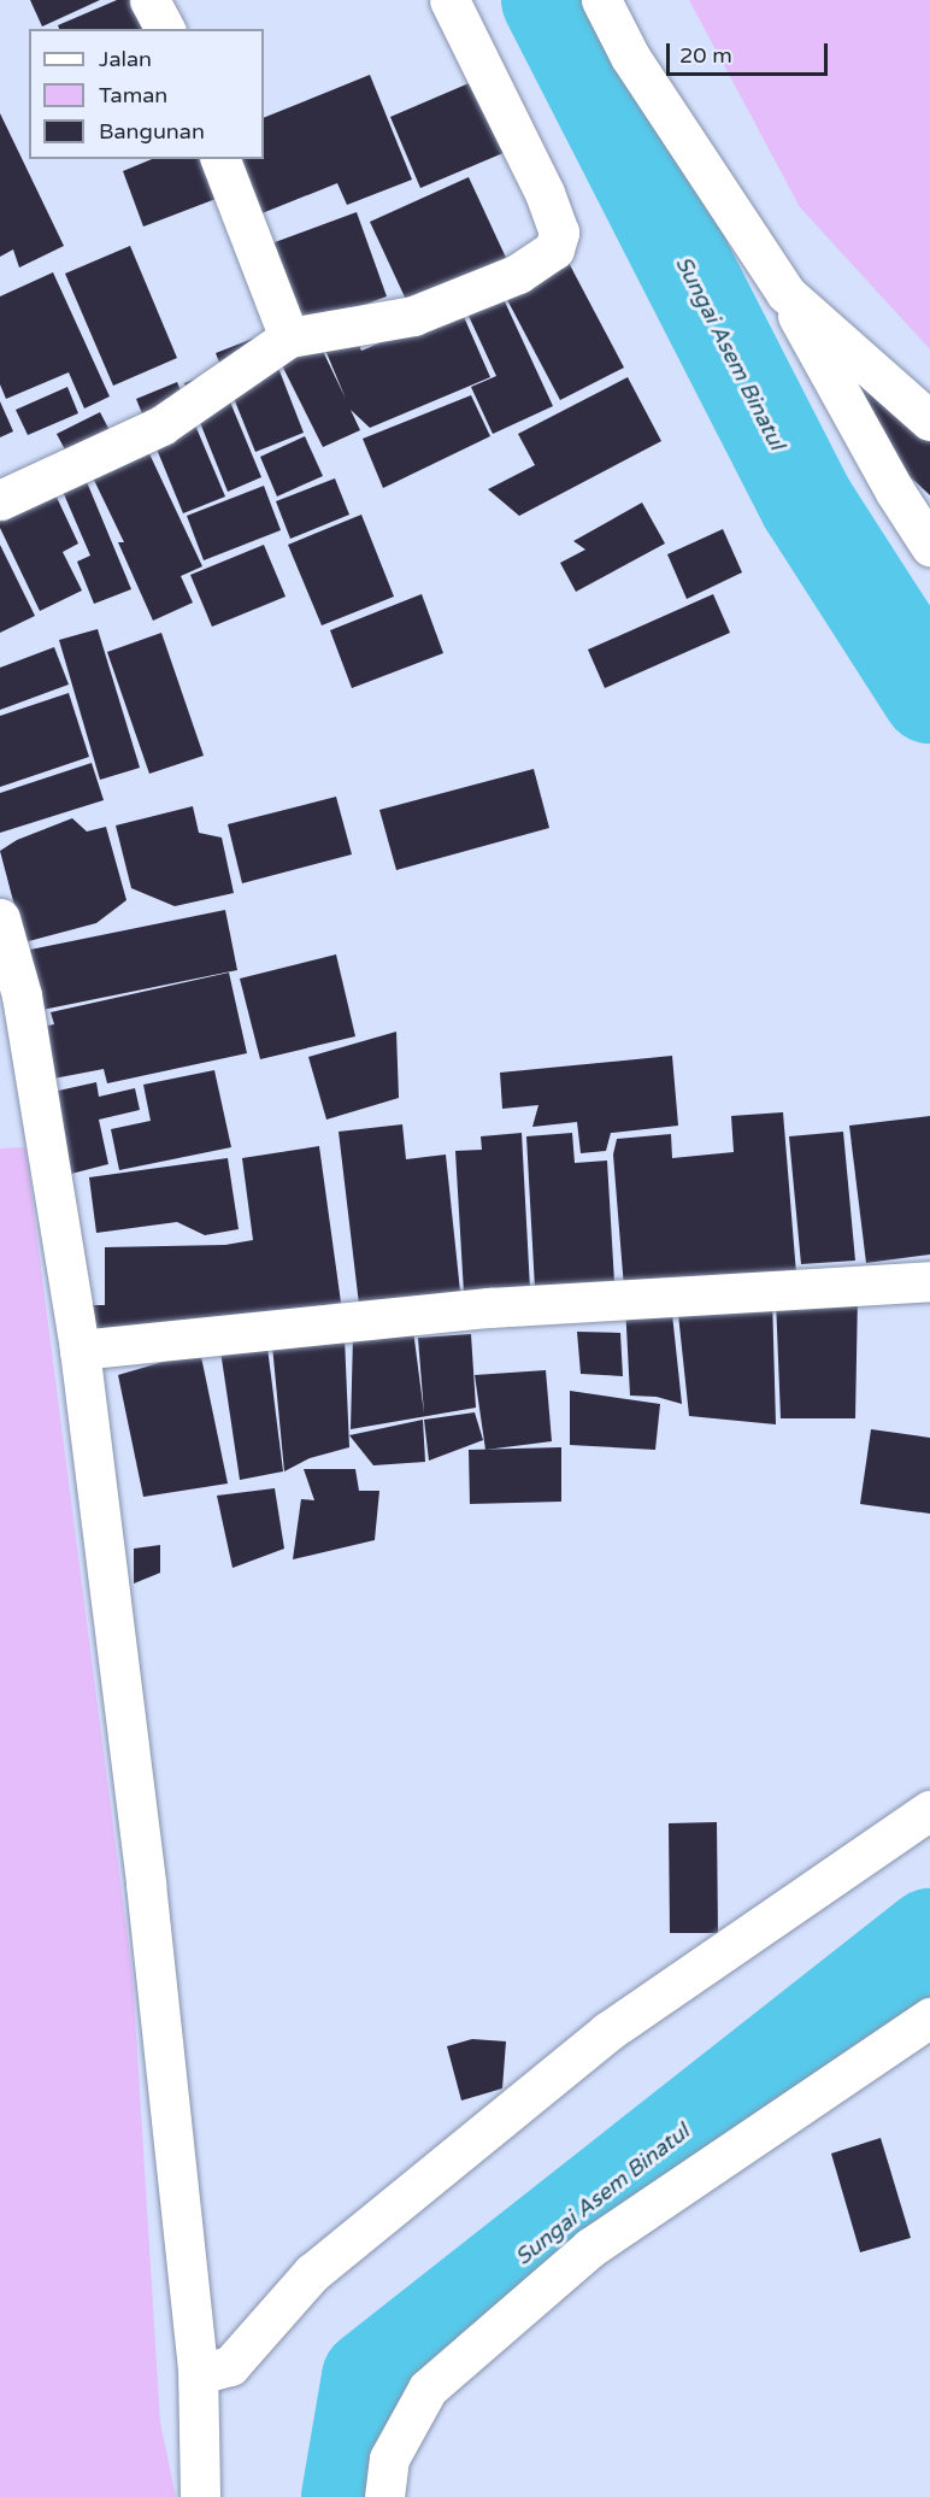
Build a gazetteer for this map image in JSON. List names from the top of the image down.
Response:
{
  "water": ["Sungai Asem Binatul"],
  "legend": ["Jalan", "Taman", "Bangunan"],
  "scale_bar": "20 m"
}
